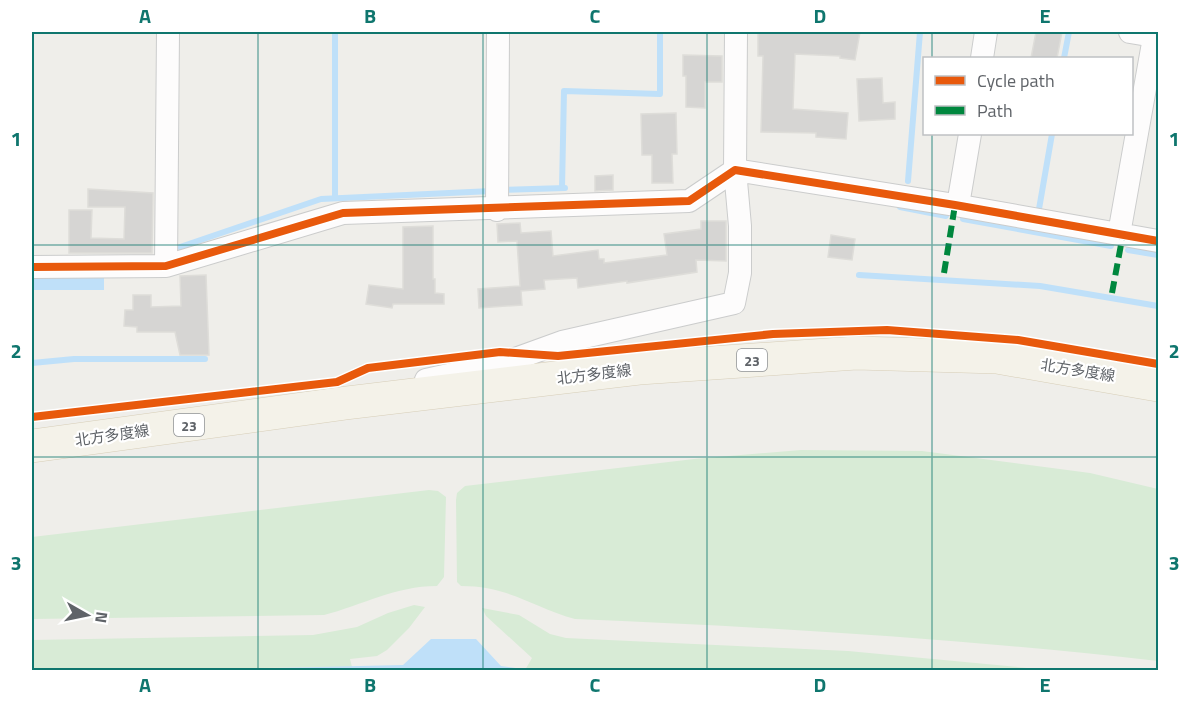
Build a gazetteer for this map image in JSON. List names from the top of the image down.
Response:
{
  "streets": {
    "main road": ["23", "北方多度線"]
  },
  "legend": ["Cycle path", "Path"],
  "north": "right",
  "grid": {
    "columns": [
      "A",
      "B",
      "C",
      "D",
      "E"
    ],
    "rows": ["1", "2", "3"]
  }
}
